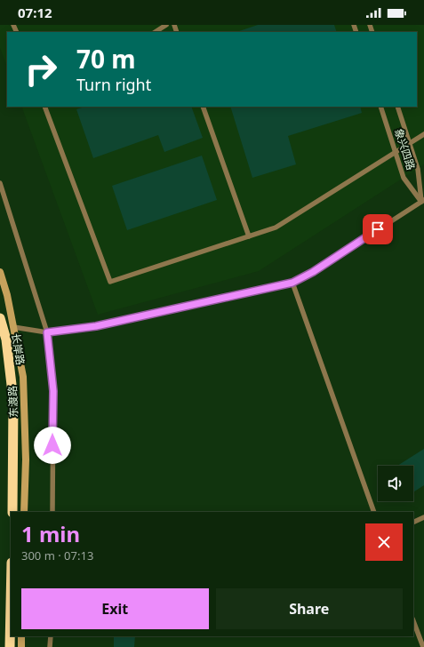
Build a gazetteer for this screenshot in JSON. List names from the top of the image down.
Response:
{
  "streets": {
    "highway": ["长岸路"],
    "main road": ["东渡路"],
    "lane": ["象兴四路"]
  },
  "page": {
    "status": "07:12",
    "turn": ["70 m", "Turn right"],
    "heading": ["1 min", "300 m · 07:13"],
    "buttons": ["Exit", "Share"]
  }
}
